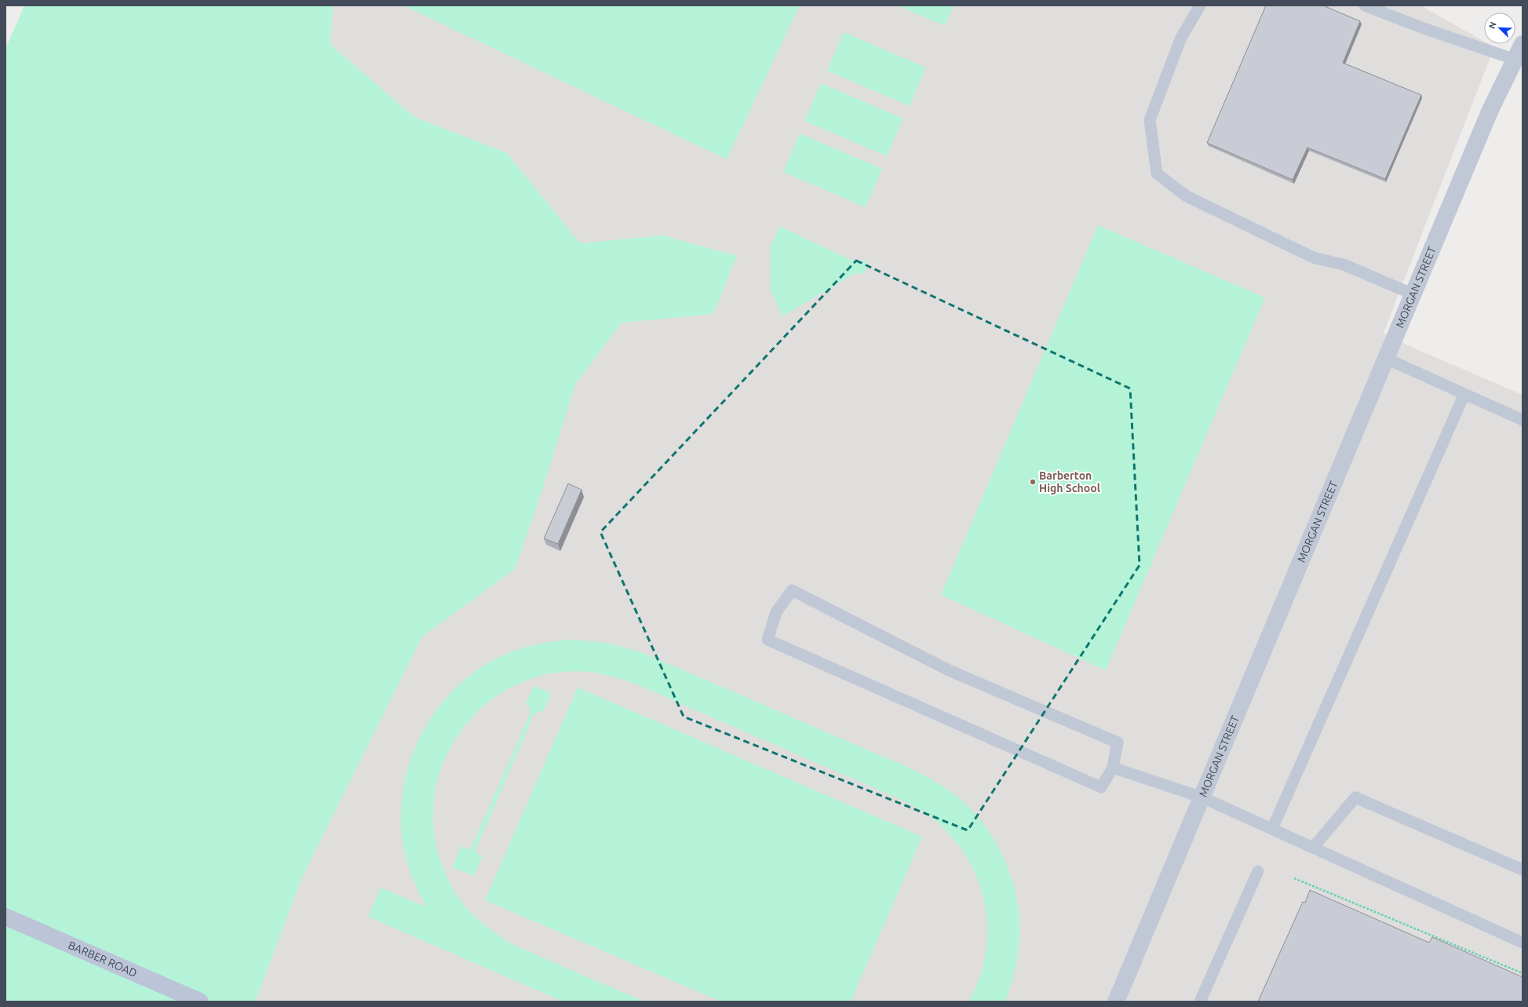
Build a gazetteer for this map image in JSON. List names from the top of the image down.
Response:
{
  "streets": {
    "main road": ["BARBER ROAD"],
    "street": ["MORGAN STREET"]
  },
  "places": ["Barberton High School"],
  "north": "top left"
}
